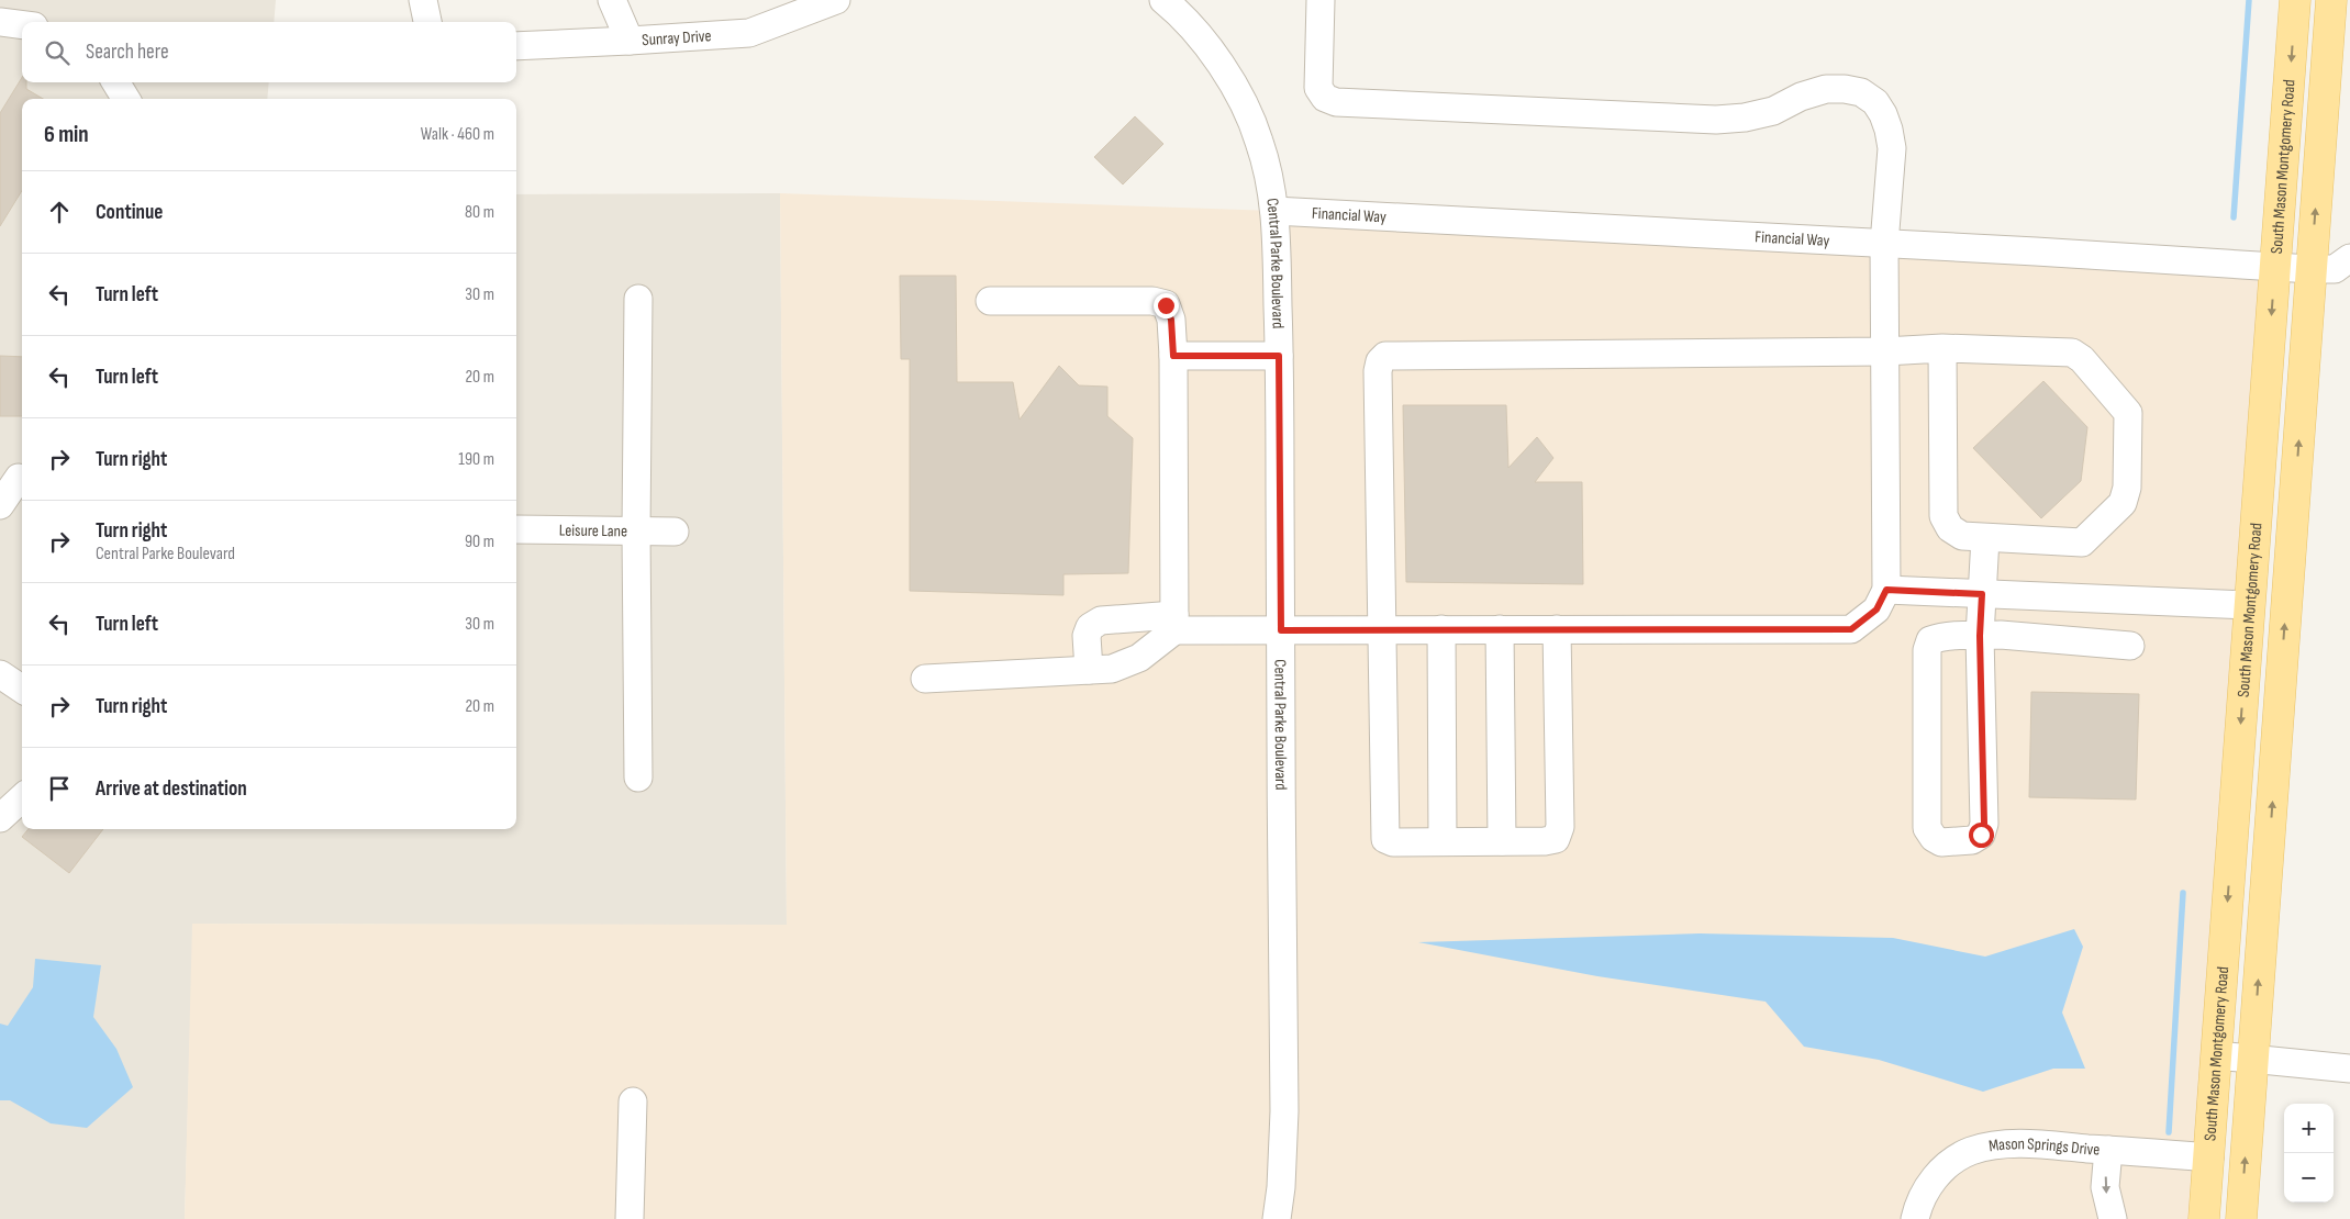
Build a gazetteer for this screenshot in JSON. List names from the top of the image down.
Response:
{
  "streets": {
    "main road": ["South Mason Montgomery Road"],
    "street": [
      "Sunray Drive",
      "Financial Way",
      "Central Parke Boulevard",
      "Leisure Lane",
      "Mason Springs Drive"
    ]
  },
  "crossings": [
    ["South Mason Montgomery Road", "Financial Way"],
    ["South Mason Montgomery Road", "Mason Springs Drive"],
    ["Financial Way", "Central Parke Boulevard"]
  ],
  "page": {
    "search": "Search here",
    "heading": ["6 min", "Walk · 460 m"],
    "list": [
      ["Continue", "80 m"],
      ["Turn left", "30 m"],
      ["Turn left", "20 m"],
      ["Turn right", "190 m"],
      ["Turn right", "Central Parke Boulevard", "90 m"],
      ["Turn left", "30 m"],
      ["Turn right", "20 m"],
      "Arrive at destination"
    ],
    "map_buttons": ["+", "−"]
  }
}
